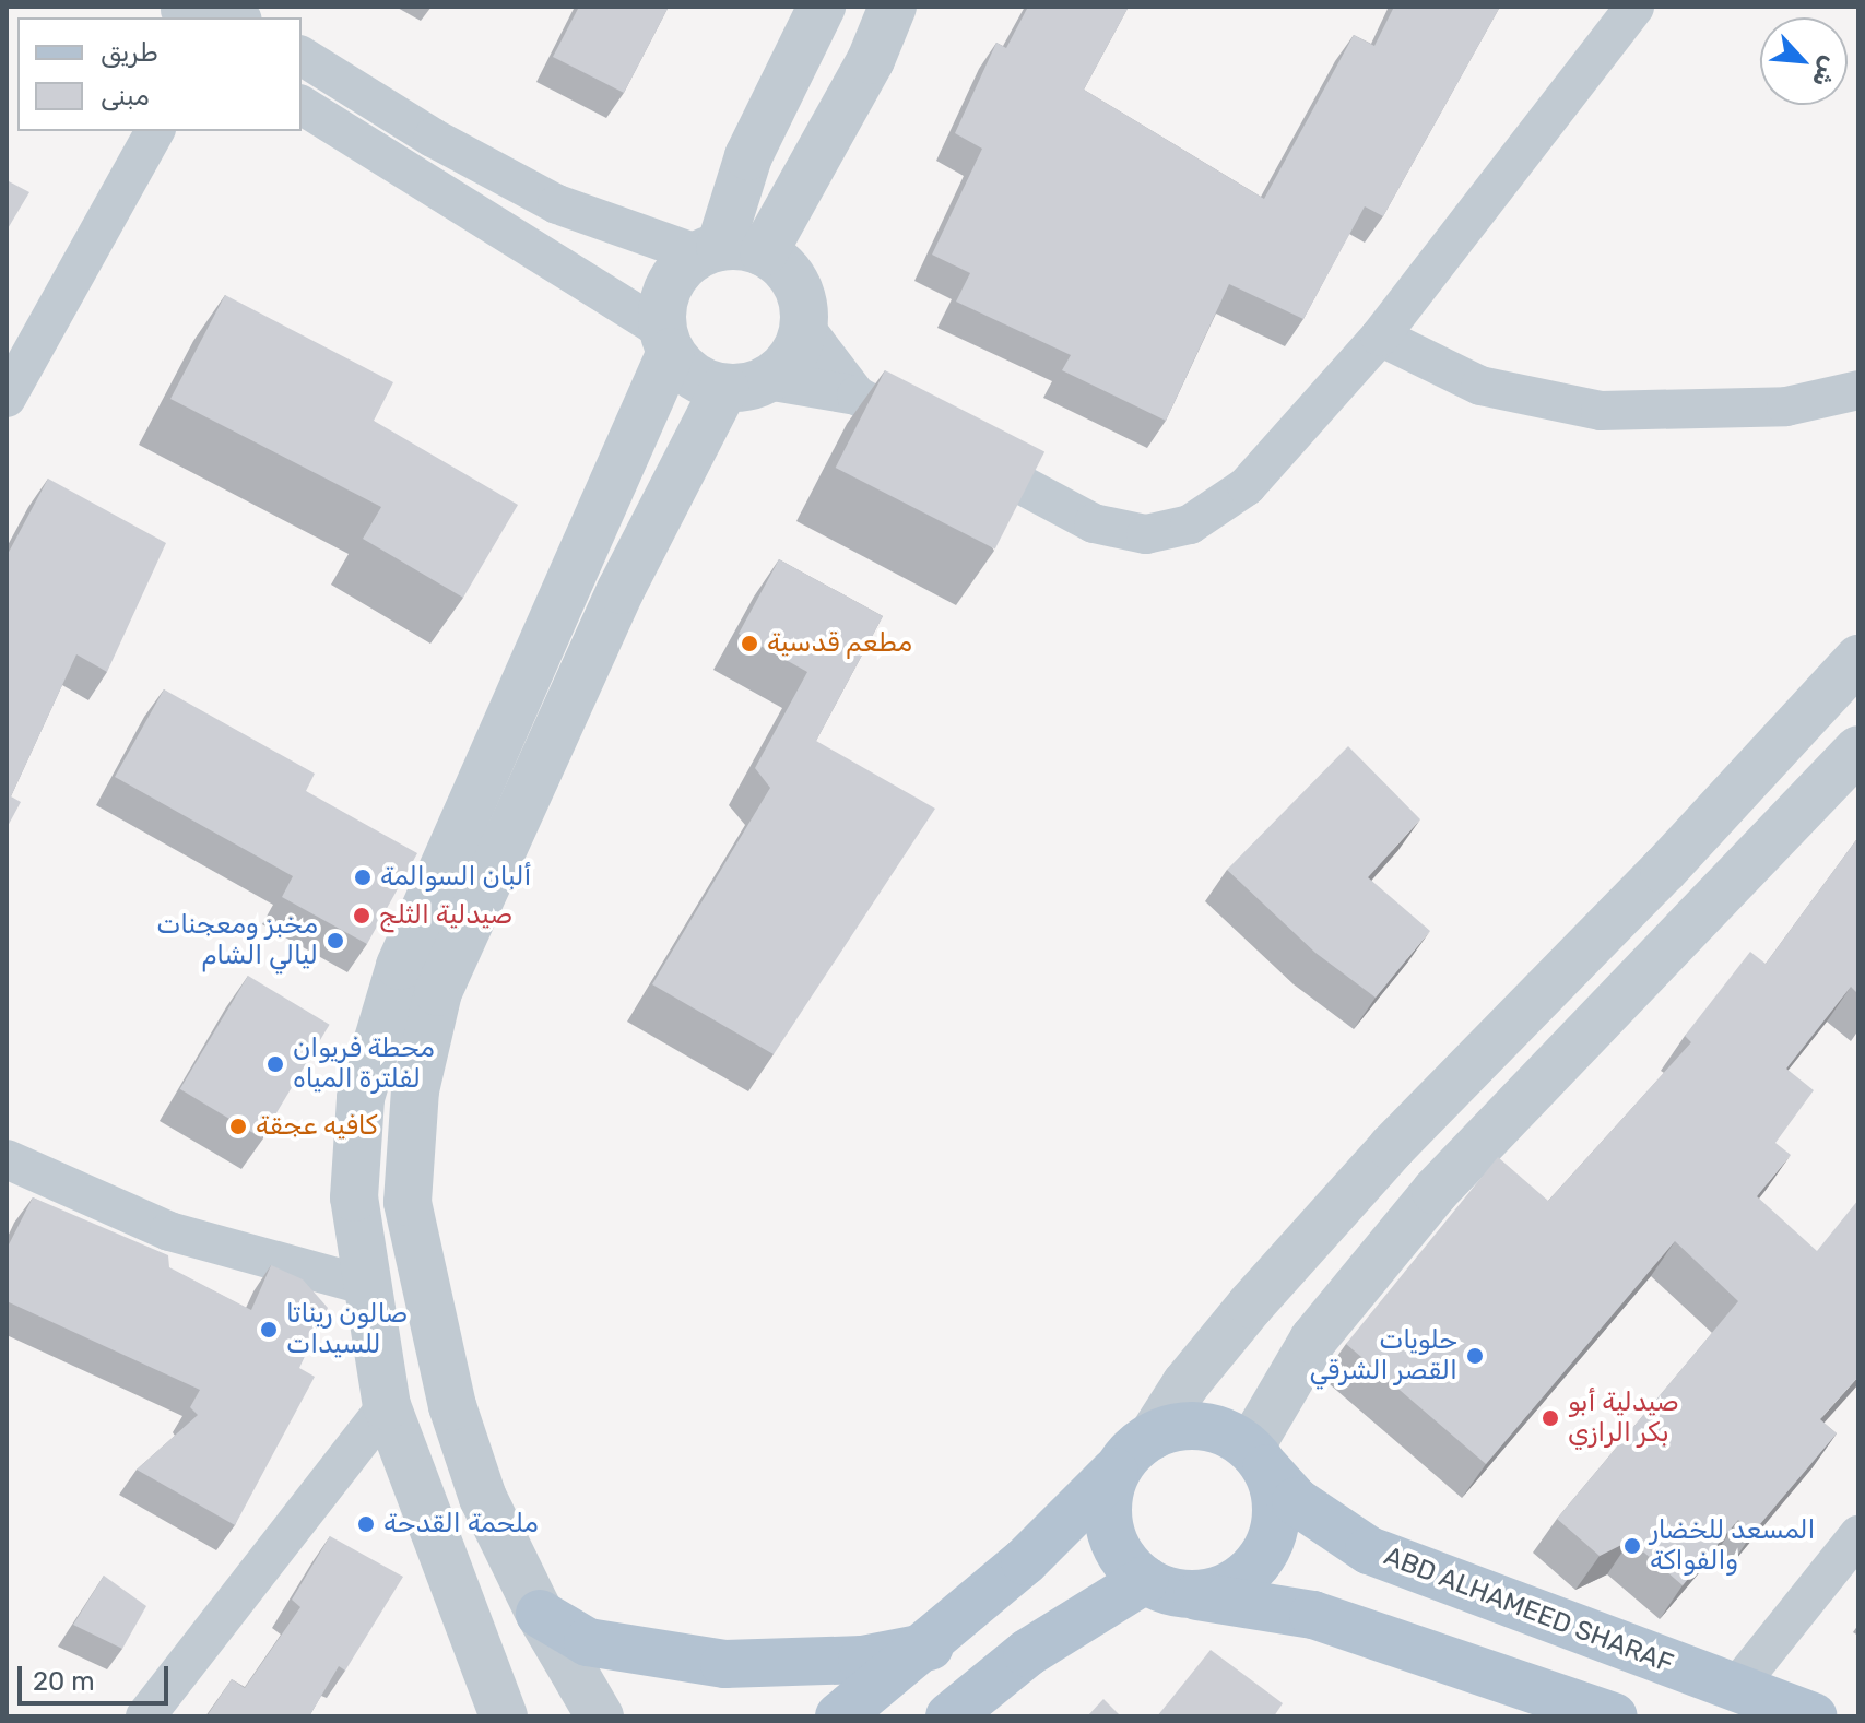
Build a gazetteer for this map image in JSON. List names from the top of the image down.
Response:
{
  "streets": {
    "main road": ["ABD ALHAMEED SHARAF"]
  },
  "places": [
    "مطعم قدسية",
    "ألبان السوالمة",
    "صيدلية الثلج",
    "مخبز ومعجنات ليالي الشام",
    "محطة فريوان لفلترة المياه",
    "كافيه عجقة",
    "صالون ريناتا للسيدات",
    "حلويات القصر الشرقي",
    "صيدلية أبو بكر الرازي",
    "ملحمة القدحة",
    "المسعد للخضار والفواكة"
  ],
  "legend": ["طريق", "مبنى"],
  "scale_bar": "20 m",
  "north": "bottom right"
}
